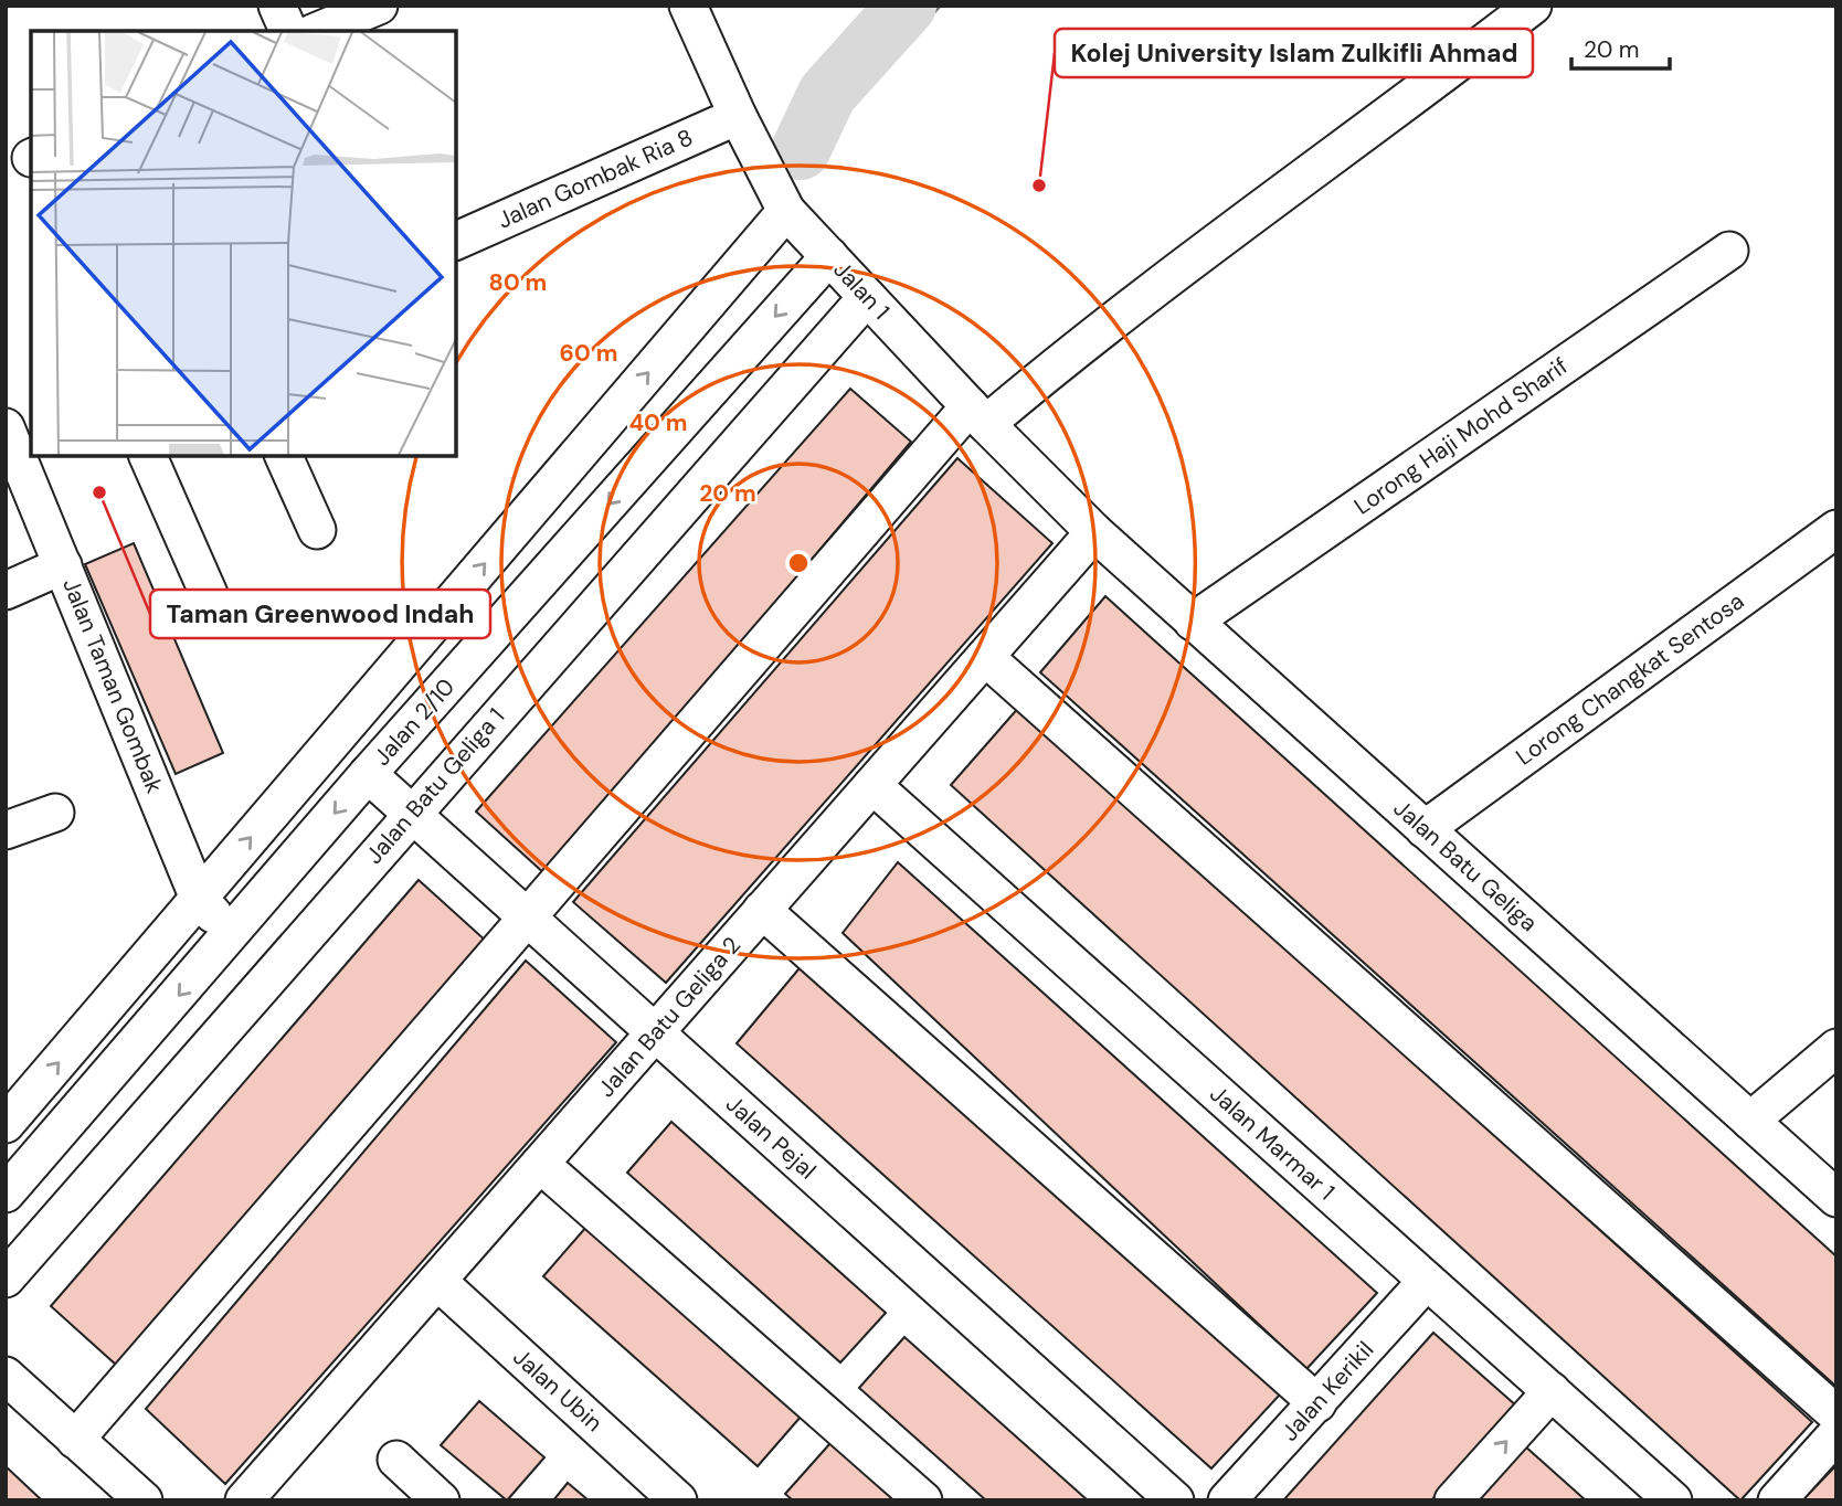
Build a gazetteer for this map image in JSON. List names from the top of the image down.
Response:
{
  "streets": {
    "street": [
      "Jalan Gombak Ria 8",
      "Jalan 1",
      "Lorong Haji Mohd Sharif",
      "Lorong Changkat Sentosa",
      "Jalan Taman Gombak",
      "Jalan 2/10",
      "Jalan Batu Geliga 1",
      "Jalan Batu Geliga",
      "Jalan Batu Geliga 2",
      "Jalan Pejal",
      "Jalan Marmar 1",
      "Jalan Ubin",
      "Jalan Kerikil"
    ]
  },
  "crossings": [
    ["Jalan Gombak Ria 8", "Jalan 1"],
    ["Jalan 1", "Jalan 2/10"],
    ["Jalan 1", "Jalan Batu Geliga 1"],
    ["Jalan 1", "Jalan Batu Geliga"],
    ["Jalan 1", "Jalan Batu Geliga 2"],
    ["Lorong Haji Mohd Sharif", "Jalan Batu Geliga"],
    ["Lorong Changkat Sentosa", "Jalan Batu Geliga"],
    ["Jalan Taman Gombak", "Jalan 2/10"],
    ["Jalan 2/10", "Jalan Pejal"],
    ["Jalan Batu Geliga 1", "Jalan Pejal"],
    ["Jalan Batu Geliga", "Jalan Batu Geliga 2"],
    ["Jalan Batu Geliga 2", "Jalan Pejal"],
    ["Jalan Batu Geliga 2", "Jalan Marmar 1"],
    ["Jalan Batu Geliga 2", "Jalan Ubin"],
    ["Jalan Marmar 1", "Jalan Kerikil"]
  ],
  "places": ["Kolej University Islam Zulkifli Ahmad", "Taman Greenwood Indah"],
  "scale_bar": "20 m",
  "rings": [
    "80 m",
    "60 m",
    "40 m",
    "20 m"
  ]
}
